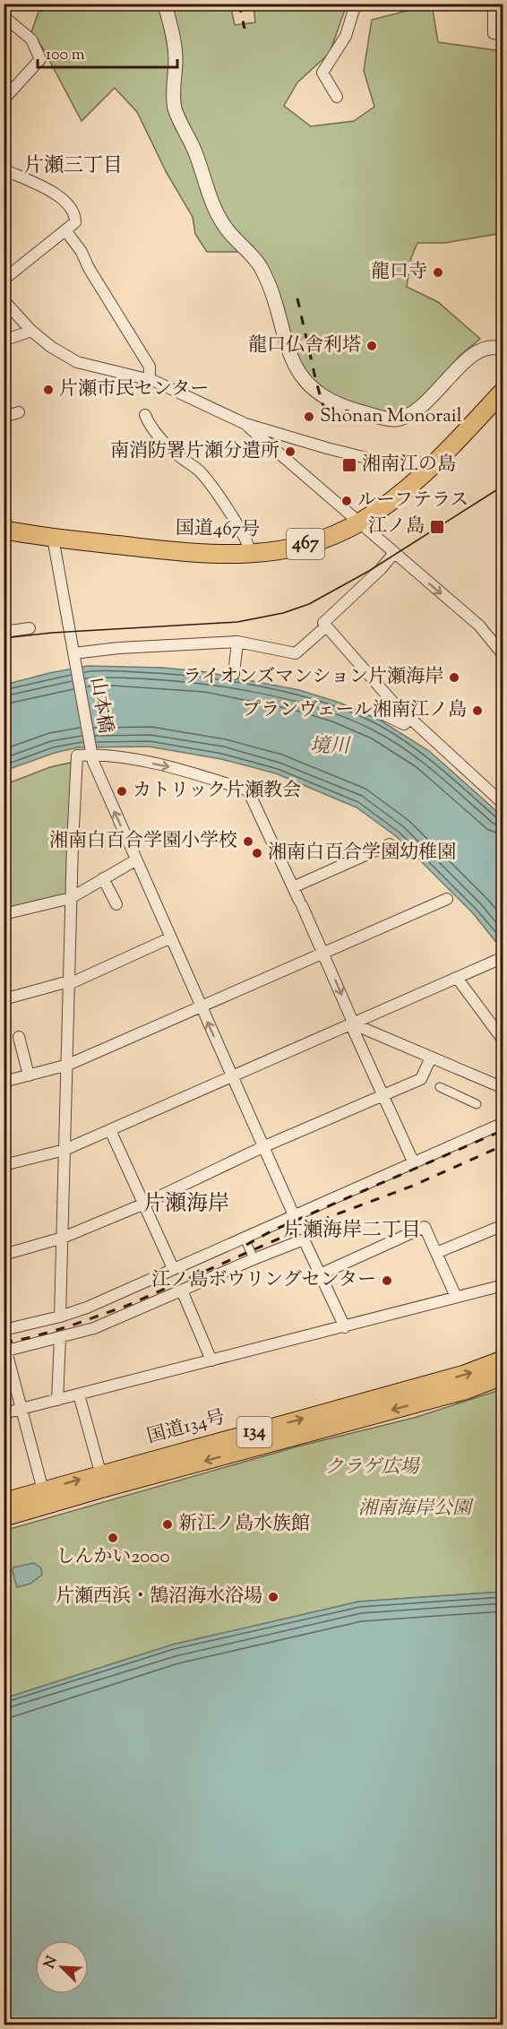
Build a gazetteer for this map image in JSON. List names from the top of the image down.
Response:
{
  "streets": {
    "highway": [
      "国道467号",
      "467",
      "国道134号",
      "134"
    ],
    "street": ["山本橋"]
  },
  "crossings": [
    ["国道467号", "山本橋"]
  ],
  "districts": ["片瀬三丁目", "片瀬海岸", "片瀬海岸二丁目"],
  "water": ["境川"],
  "parks": ["クラゲ広場", "湘南海岸公園"],
  "places": {
    "other": [
      "龍口寺",
      "龍口仏舎利塔",
      "片瀬市民センター",
      "Shōnan Monorail",
      "南消防署片瀬分遣所",
      "ルーフテラス",
      "ライオンズマンション片瀬海岸",
      "プランヴェール湘南江ノ島",
      "カトリック片瀬教会",
      "湘南白百合学園小学校",
      "湘南白百合学園幼稚園",
      "江ノ島ボウリングセンター",
      "新江ノ島水族館",
      "しんかい2000",
      "片瀬西浜・鵠沼海水浴場"
    ],
    "transit": ["湘南江の島", "江ノ島"]
  },
  "scale_bar": "100 m",
  "north": "top left"
}
